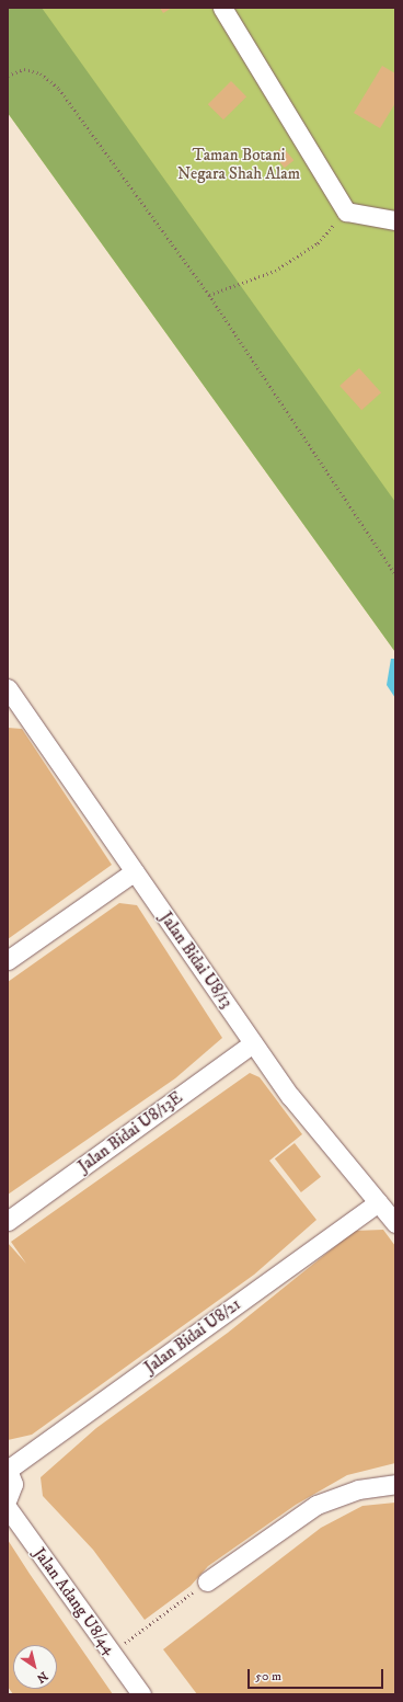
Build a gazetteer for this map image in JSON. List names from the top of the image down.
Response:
{
  "streets": {
    "street": [
      "Jalan Bidai U8/13",
      "Jalan Bidai U8/13E",
      "Jalan Bidai U8/21",
      "Jalan Adang U8/44"
    ]
  },
  "crossings": [
    ["Jalan Bidai U8/13", "Jalan Bidai U8/13E"],
    ["Jalan Bidai U8/13", "Jalan Bidai U8/21"]
  ],
  "parks": ["Taman Botani Negara Shah Alam"],
  "scale_bar": "50 m",
  "north": "bottom right"
}
